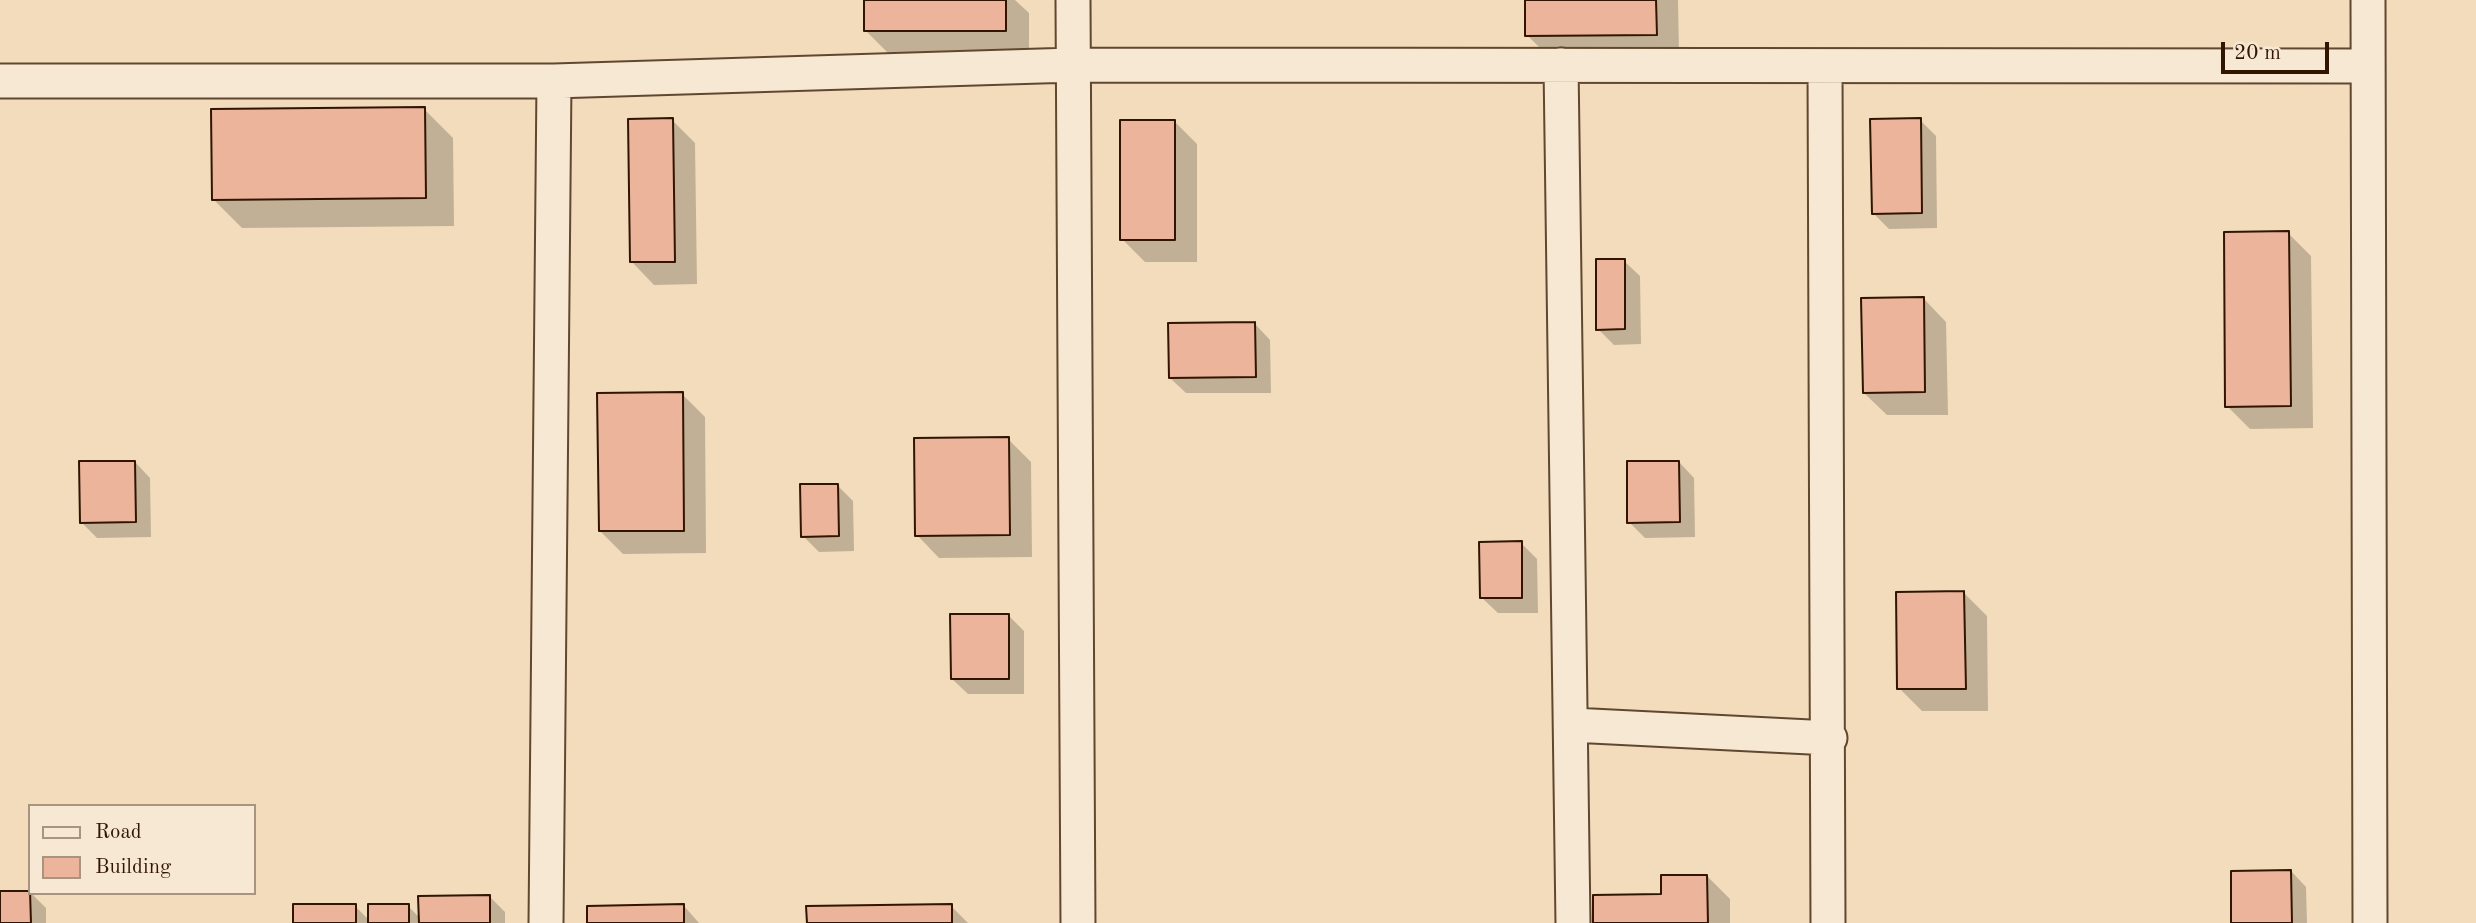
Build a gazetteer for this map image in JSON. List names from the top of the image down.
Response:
{
  "legend": ["Road", "Building"],
  "scale_bar": "20 m"
}
